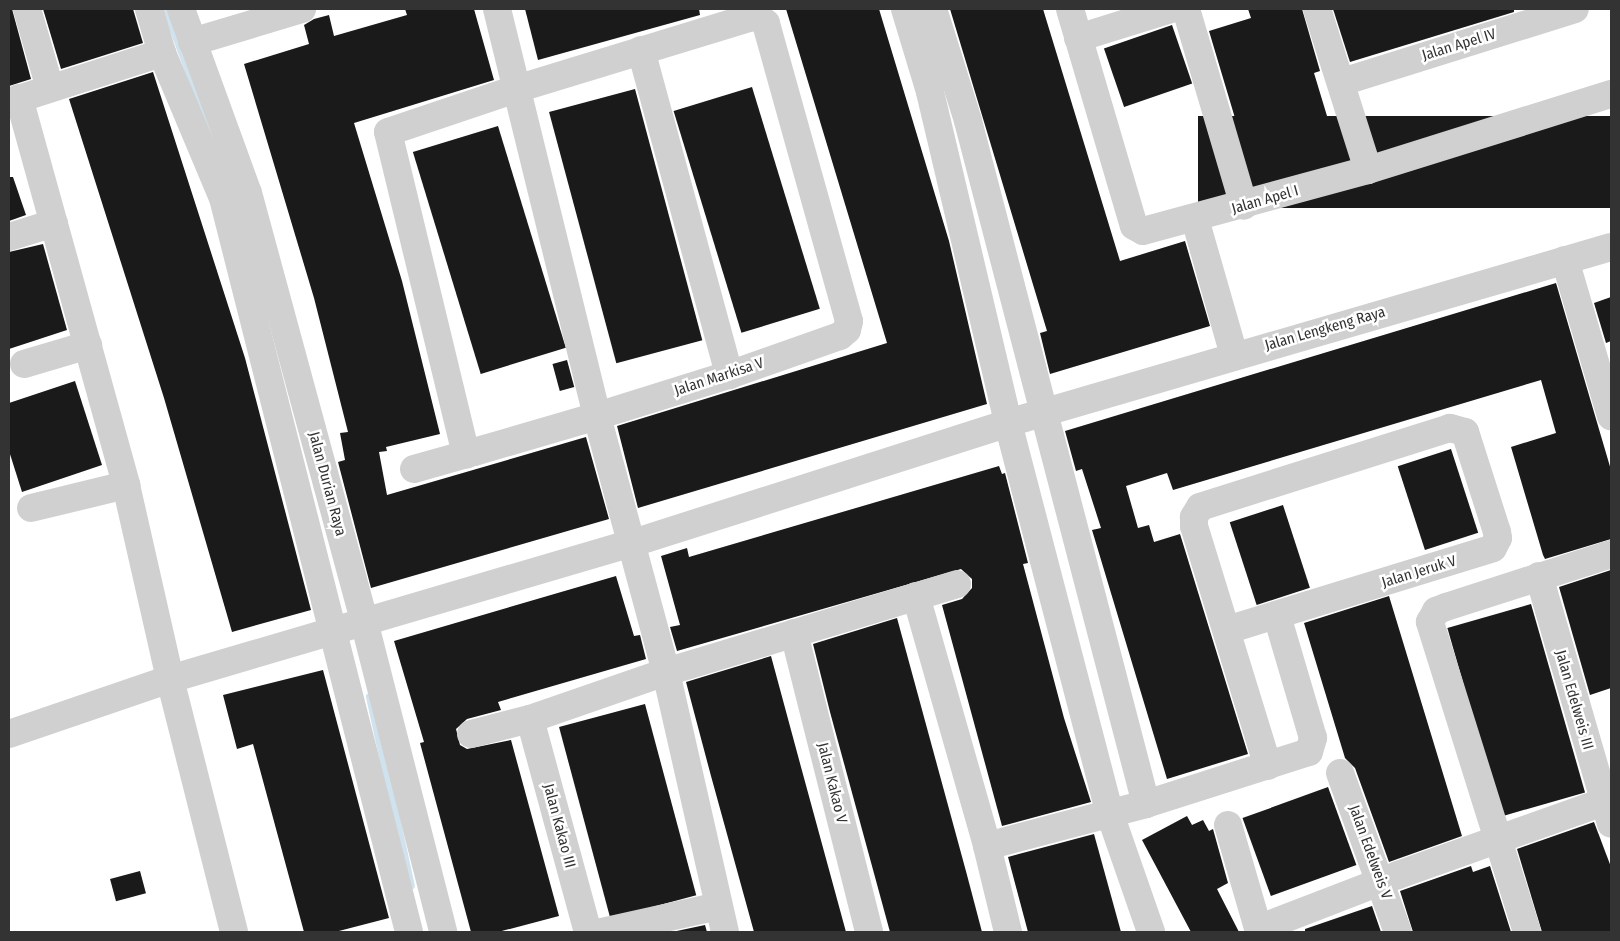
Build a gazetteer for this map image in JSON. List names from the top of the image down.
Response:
{
  "streets": {
    "street": [
      "Jalan Apel IV",
      "Jalan Apel I",
      "Jalan Lengkeng Raya",
      "Jalan Markisa V",
      "Jalan Durian Raya",
      "Jalan Jeruk V",
      "Jalan Edelweis III",
      "Jalan Kakao V",
      "Jalan Kakao III",
      "Jalan Edelweis V"
    ]
  },
  "crossings": [
    ["Jalan Lengkeng Raya", "Jalan Durian Raya"]
  ]
}
